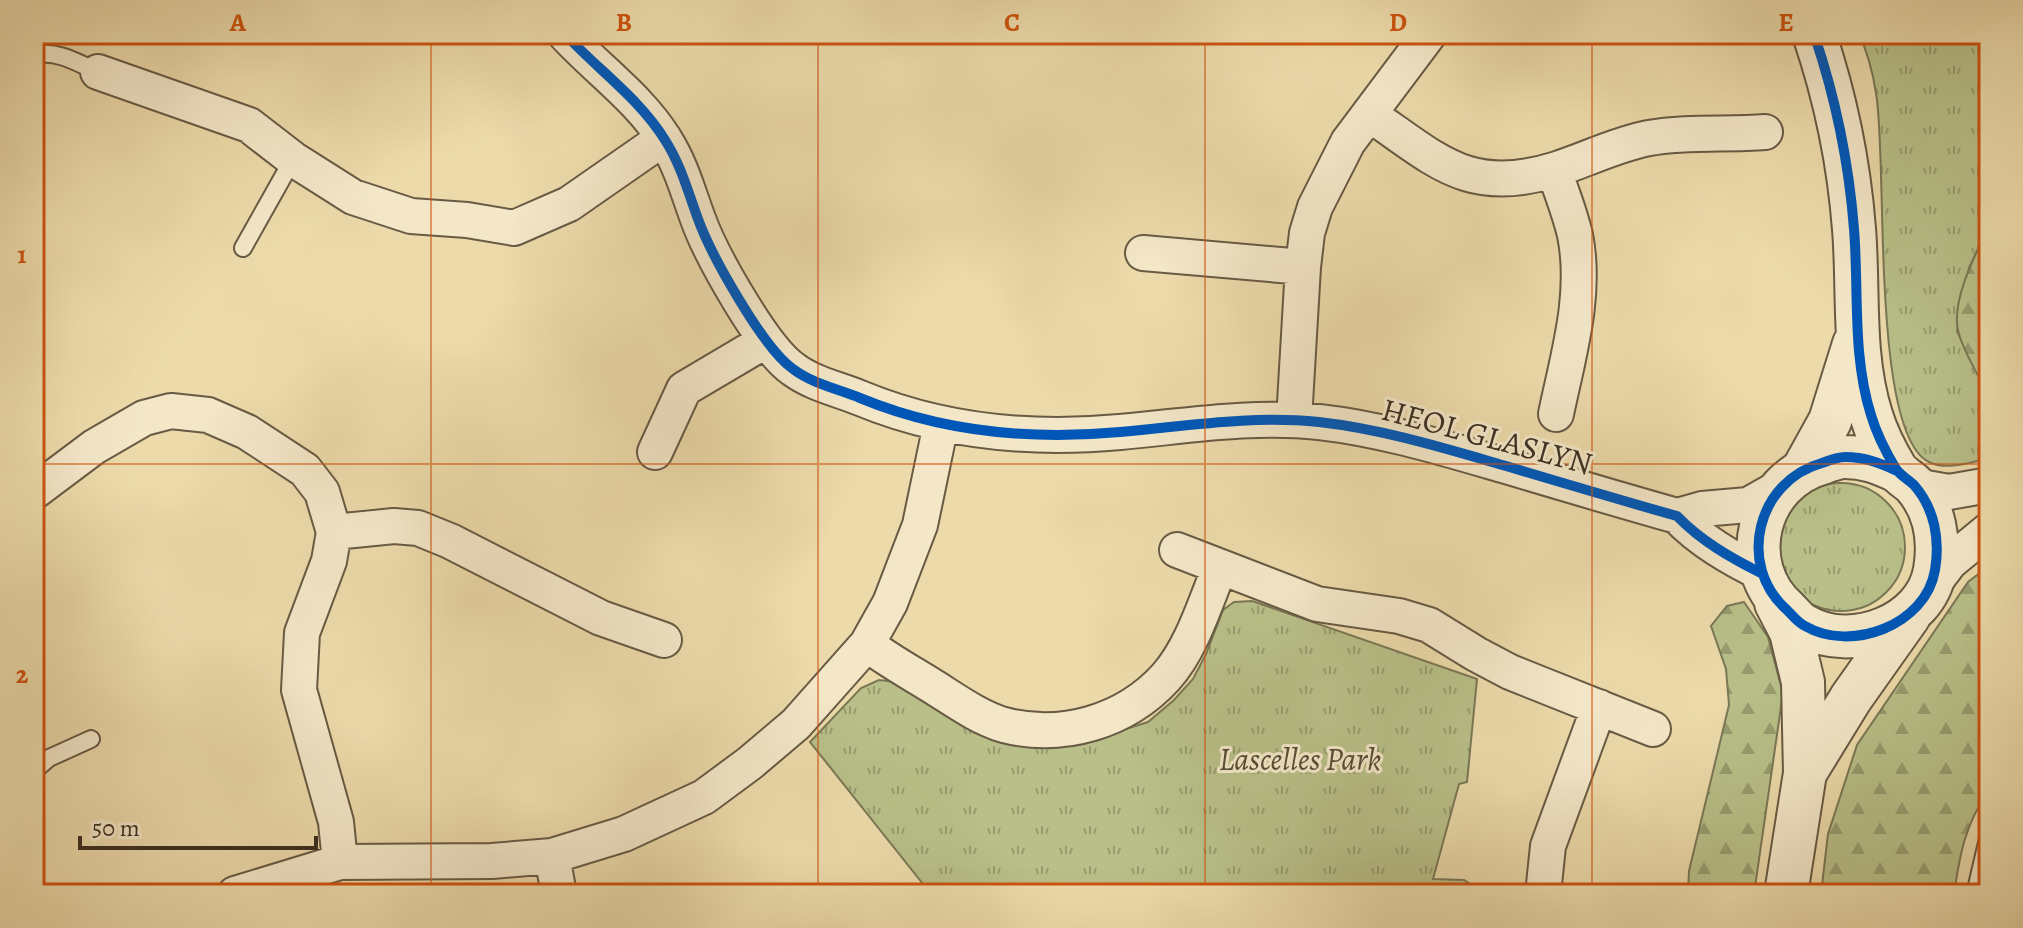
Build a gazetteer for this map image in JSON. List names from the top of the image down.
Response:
{
  "streets": {
    "street": ["HEOL GLASLYN"]
  },
  "parks": ["Lascelles Park"],
  "scale_bar": "50 m",
  "grid": {
    "columns": [
      "A",
      "B",
      "C",
      "D",
      "E"
    ],
    "rows": ["1", "2"]
  }
}
